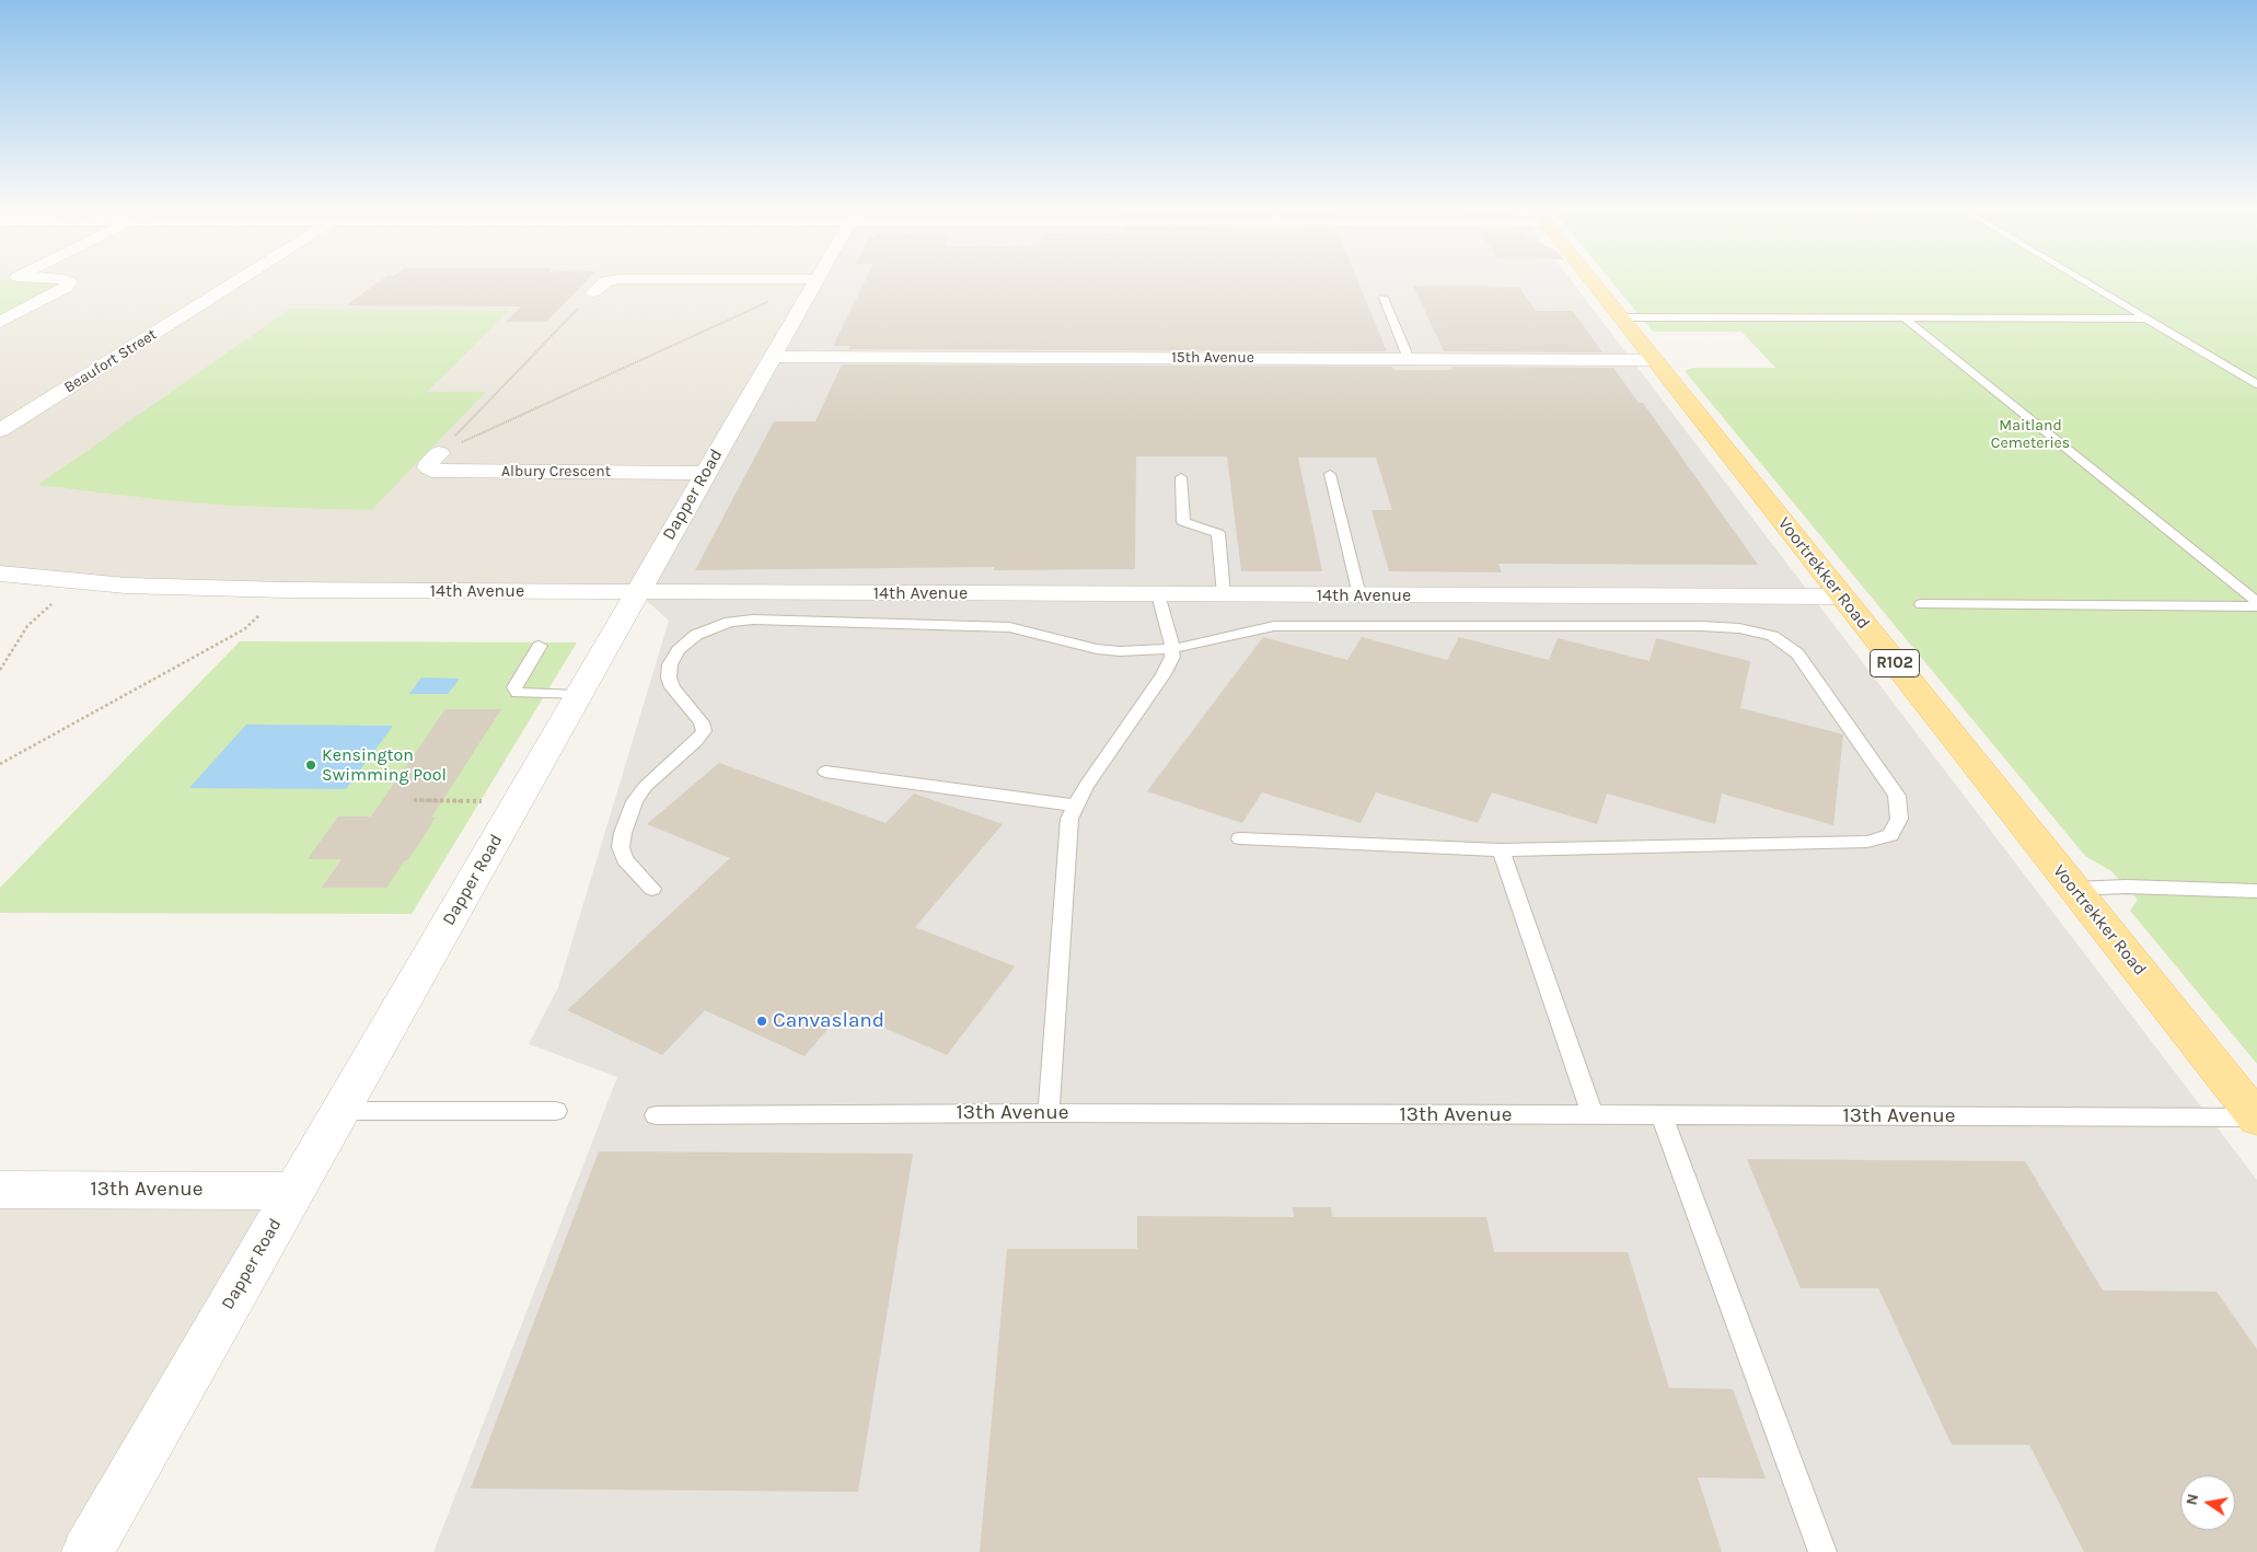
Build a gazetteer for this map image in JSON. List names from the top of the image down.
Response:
{
  "streets": {
    "main road": ["Voortrekker Road", "R102"],
    "street": [
      "15th Avenue",
      "Beaufort Street",
      "Albury Crescent",
      "Dapper Road",
      "14th Avenue",
      "13th Avenue"
    ]
  },
  "crossings": [
    ["15th Avenue", "Dapper Road"],
    ["15th Avenue", "Voortrekker Road"],
    ["Albury Crescent", "Dapper Road"],
    ["Dapper Road", "14th Avenue"],
    ["Dapper Road", "13th Avenue"],
    ["Voortrekker Road", "14th Avenue"],
    ["Voortrekker Road", "13th Avenue"]
  ],
  "parks": ["Maitland Cemeteries"],
  "places": ["Kensington Swimming Pool", "Canvasland"],
  "north": "left"
}
